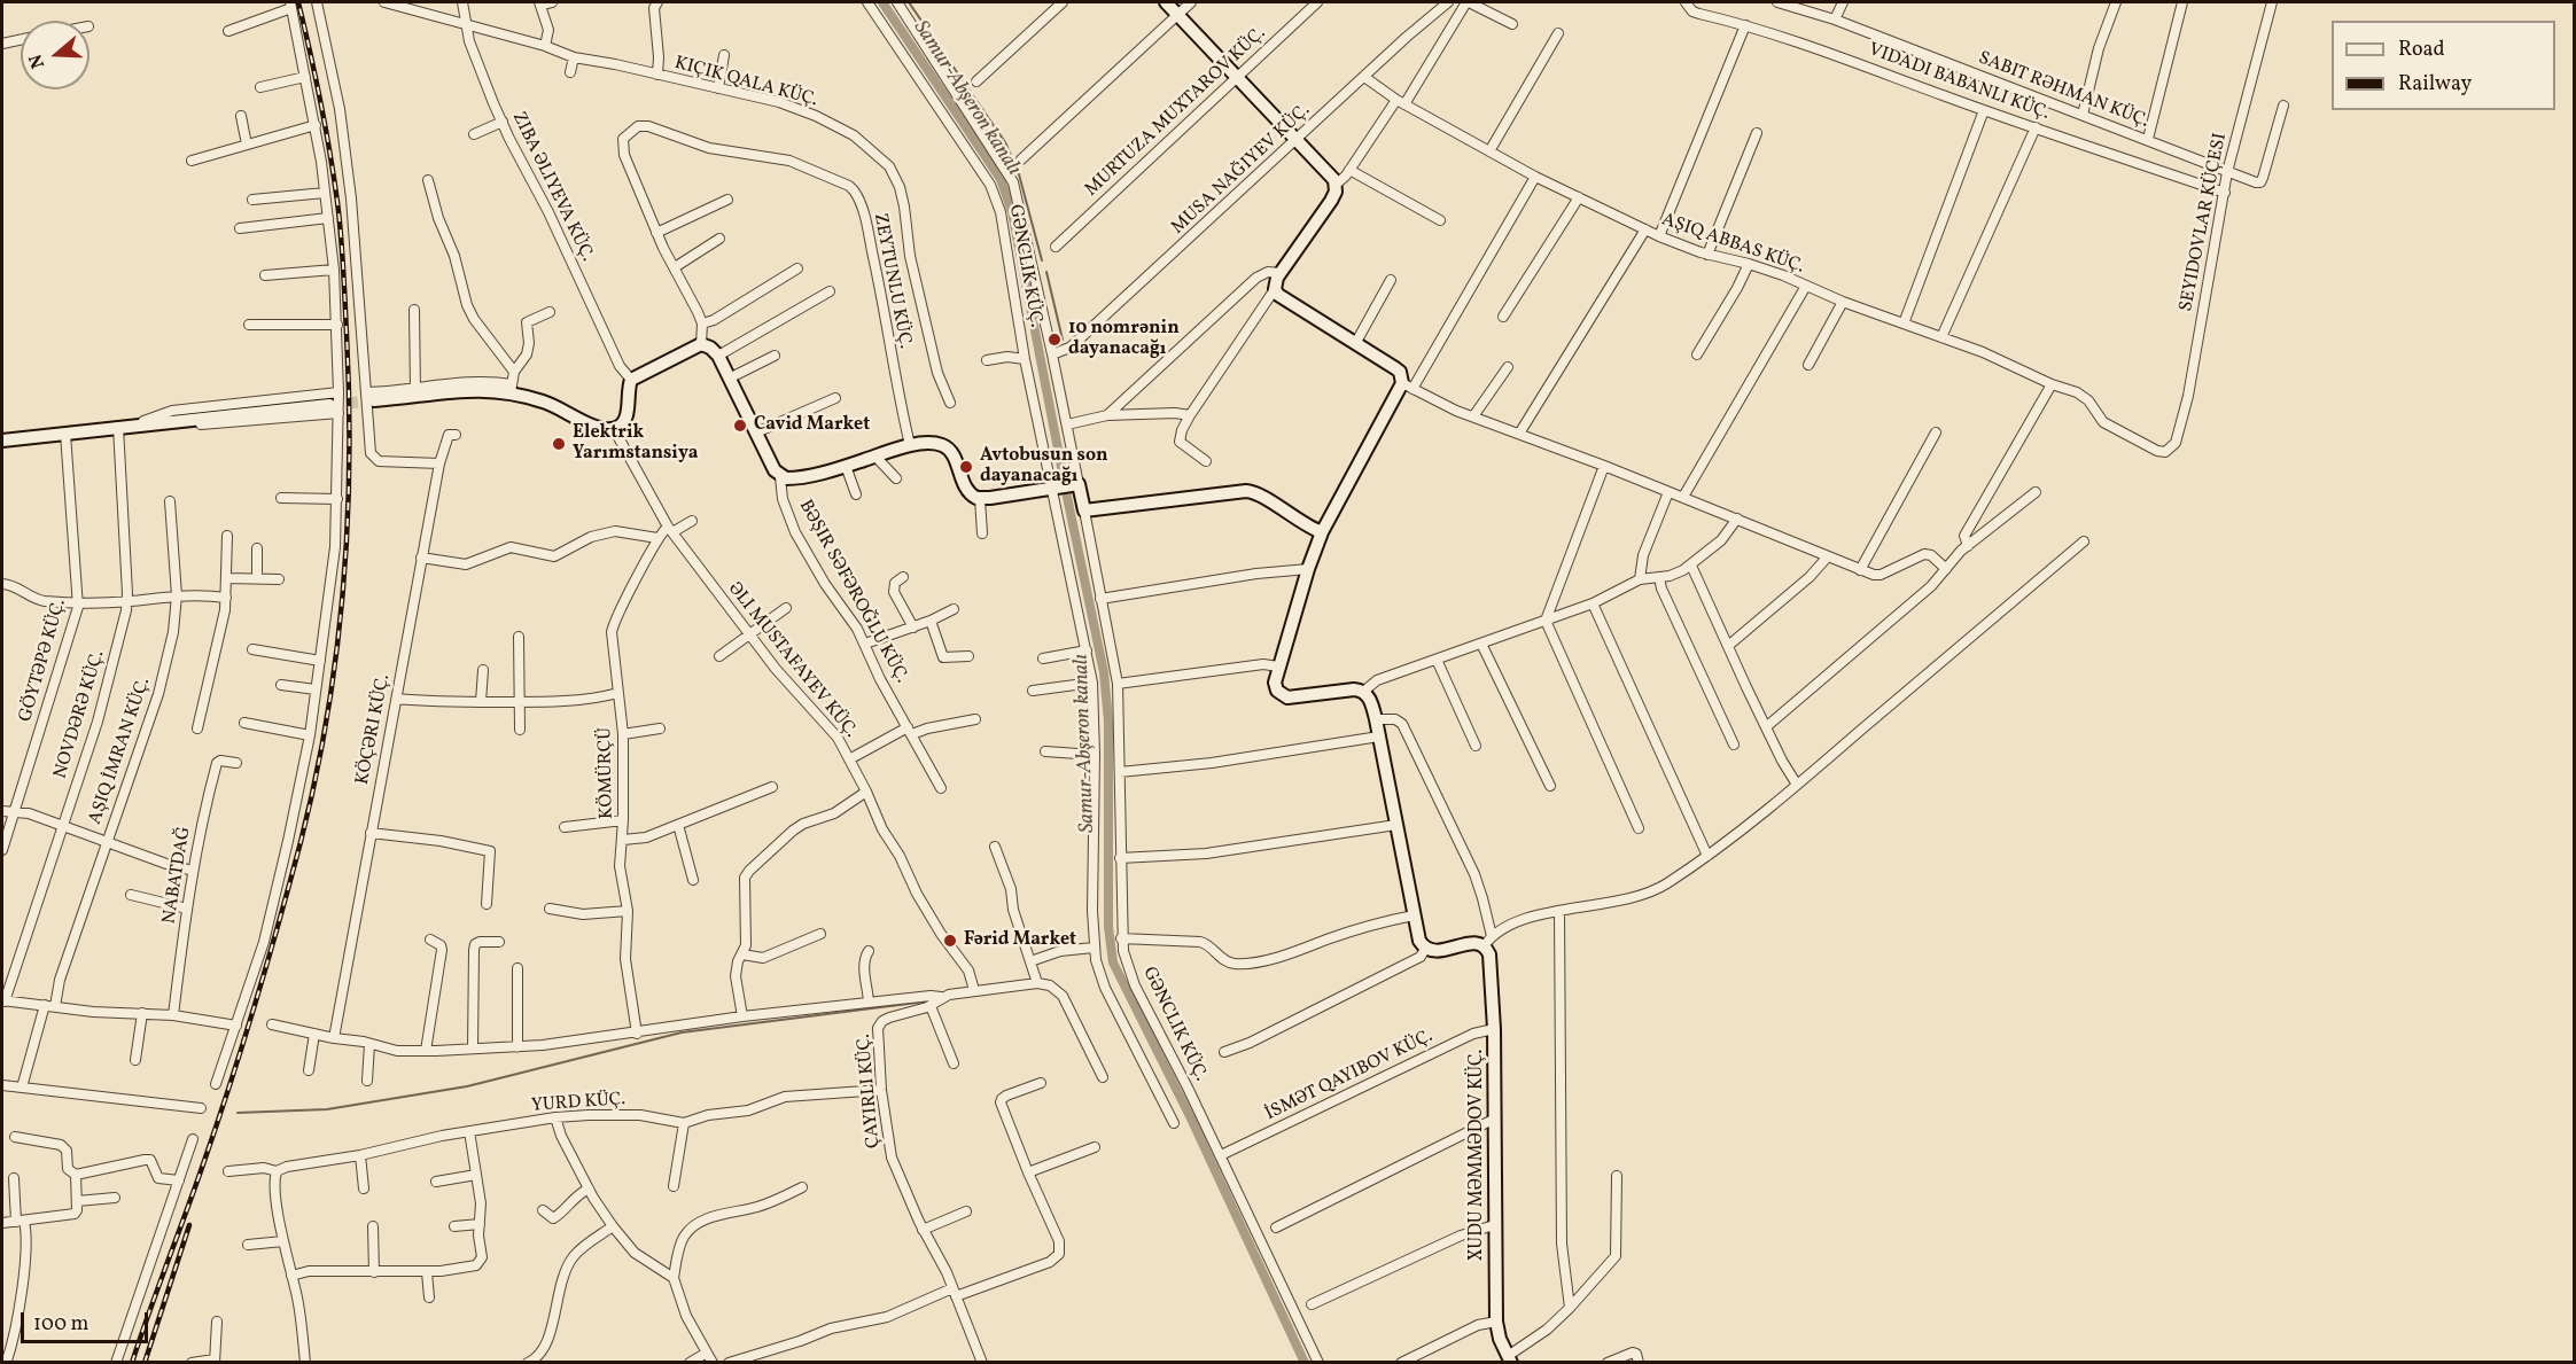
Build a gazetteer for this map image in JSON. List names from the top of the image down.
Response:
{
  "streets": {
    "street": [
      "KIÇIK QALA KÜÇ.",
      "SABIT RƏHMAN KÜÇ.",
      "MURTUZA MUXTAROV KÜÇ.",
      "ZIBA ƏLIYEVA KÜÇ.",
      "SEYIDOVLAR KÜÇESI",
      "GƏNCLIK KÜÇ.",
      "ZEYTUNLU KÜÇ.",
      "BƏŞIR SƏFƏROĞLU KÜÇ.",
      "GÖYTƏPƏ KÜÇ.",
      "ƏLI MUSTAFAYEV KÜÇ.",
      "NOVDƏRƏ KÜÇ.",
      "KÖÇƏRI KÜÇ.",
      "KÖMÜRÇÜ",
      "NABATDAĞ",
      "YURD KÜÇ.",
      "XUDU MƏMMƏDOV KÜÇ."
    ]
  },
  "crossings": [
    ["KIÇIK QALA KÜÇ.", "ZIBA ƏLIYEVA KÜÇ."],
    ["SABIT RƏHMAN KÜÇ.", "SEYIDOVLAR KÜÇESI"],
    ["ƏLI MUSTAFAYEV KÜÇ.", "KÖMÜRÇÜ"]
  ],
  "water": ["Samur-Abşeron kanalı"],
  "places": [
    "10 nomrənin dayanacağı",
    "Cavid Market",
    "Elektrik Yarımstansiya",
    "Avtobusun son dayanacağı",
    "Fərid Market"
  ],
  "legend": ["Road", "Railway"],
  "scale_bar": "100 m",
  "north": "left"
}
